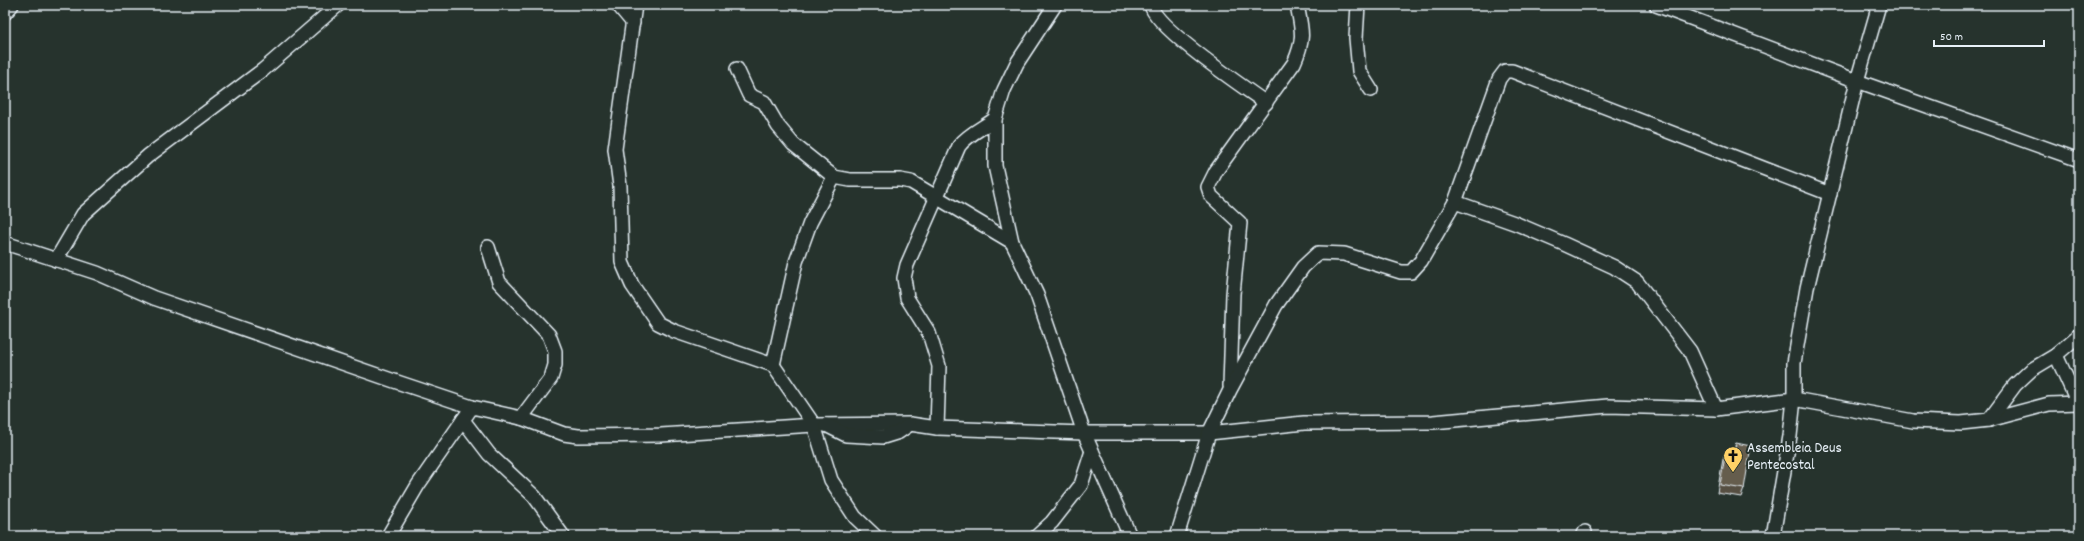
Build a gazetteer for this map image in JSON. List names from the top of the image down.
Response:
{
  "places": {
    "church": ["Assembleia Deus Pentecostal"]
  },
  "scale_bar": "50 m"
}
